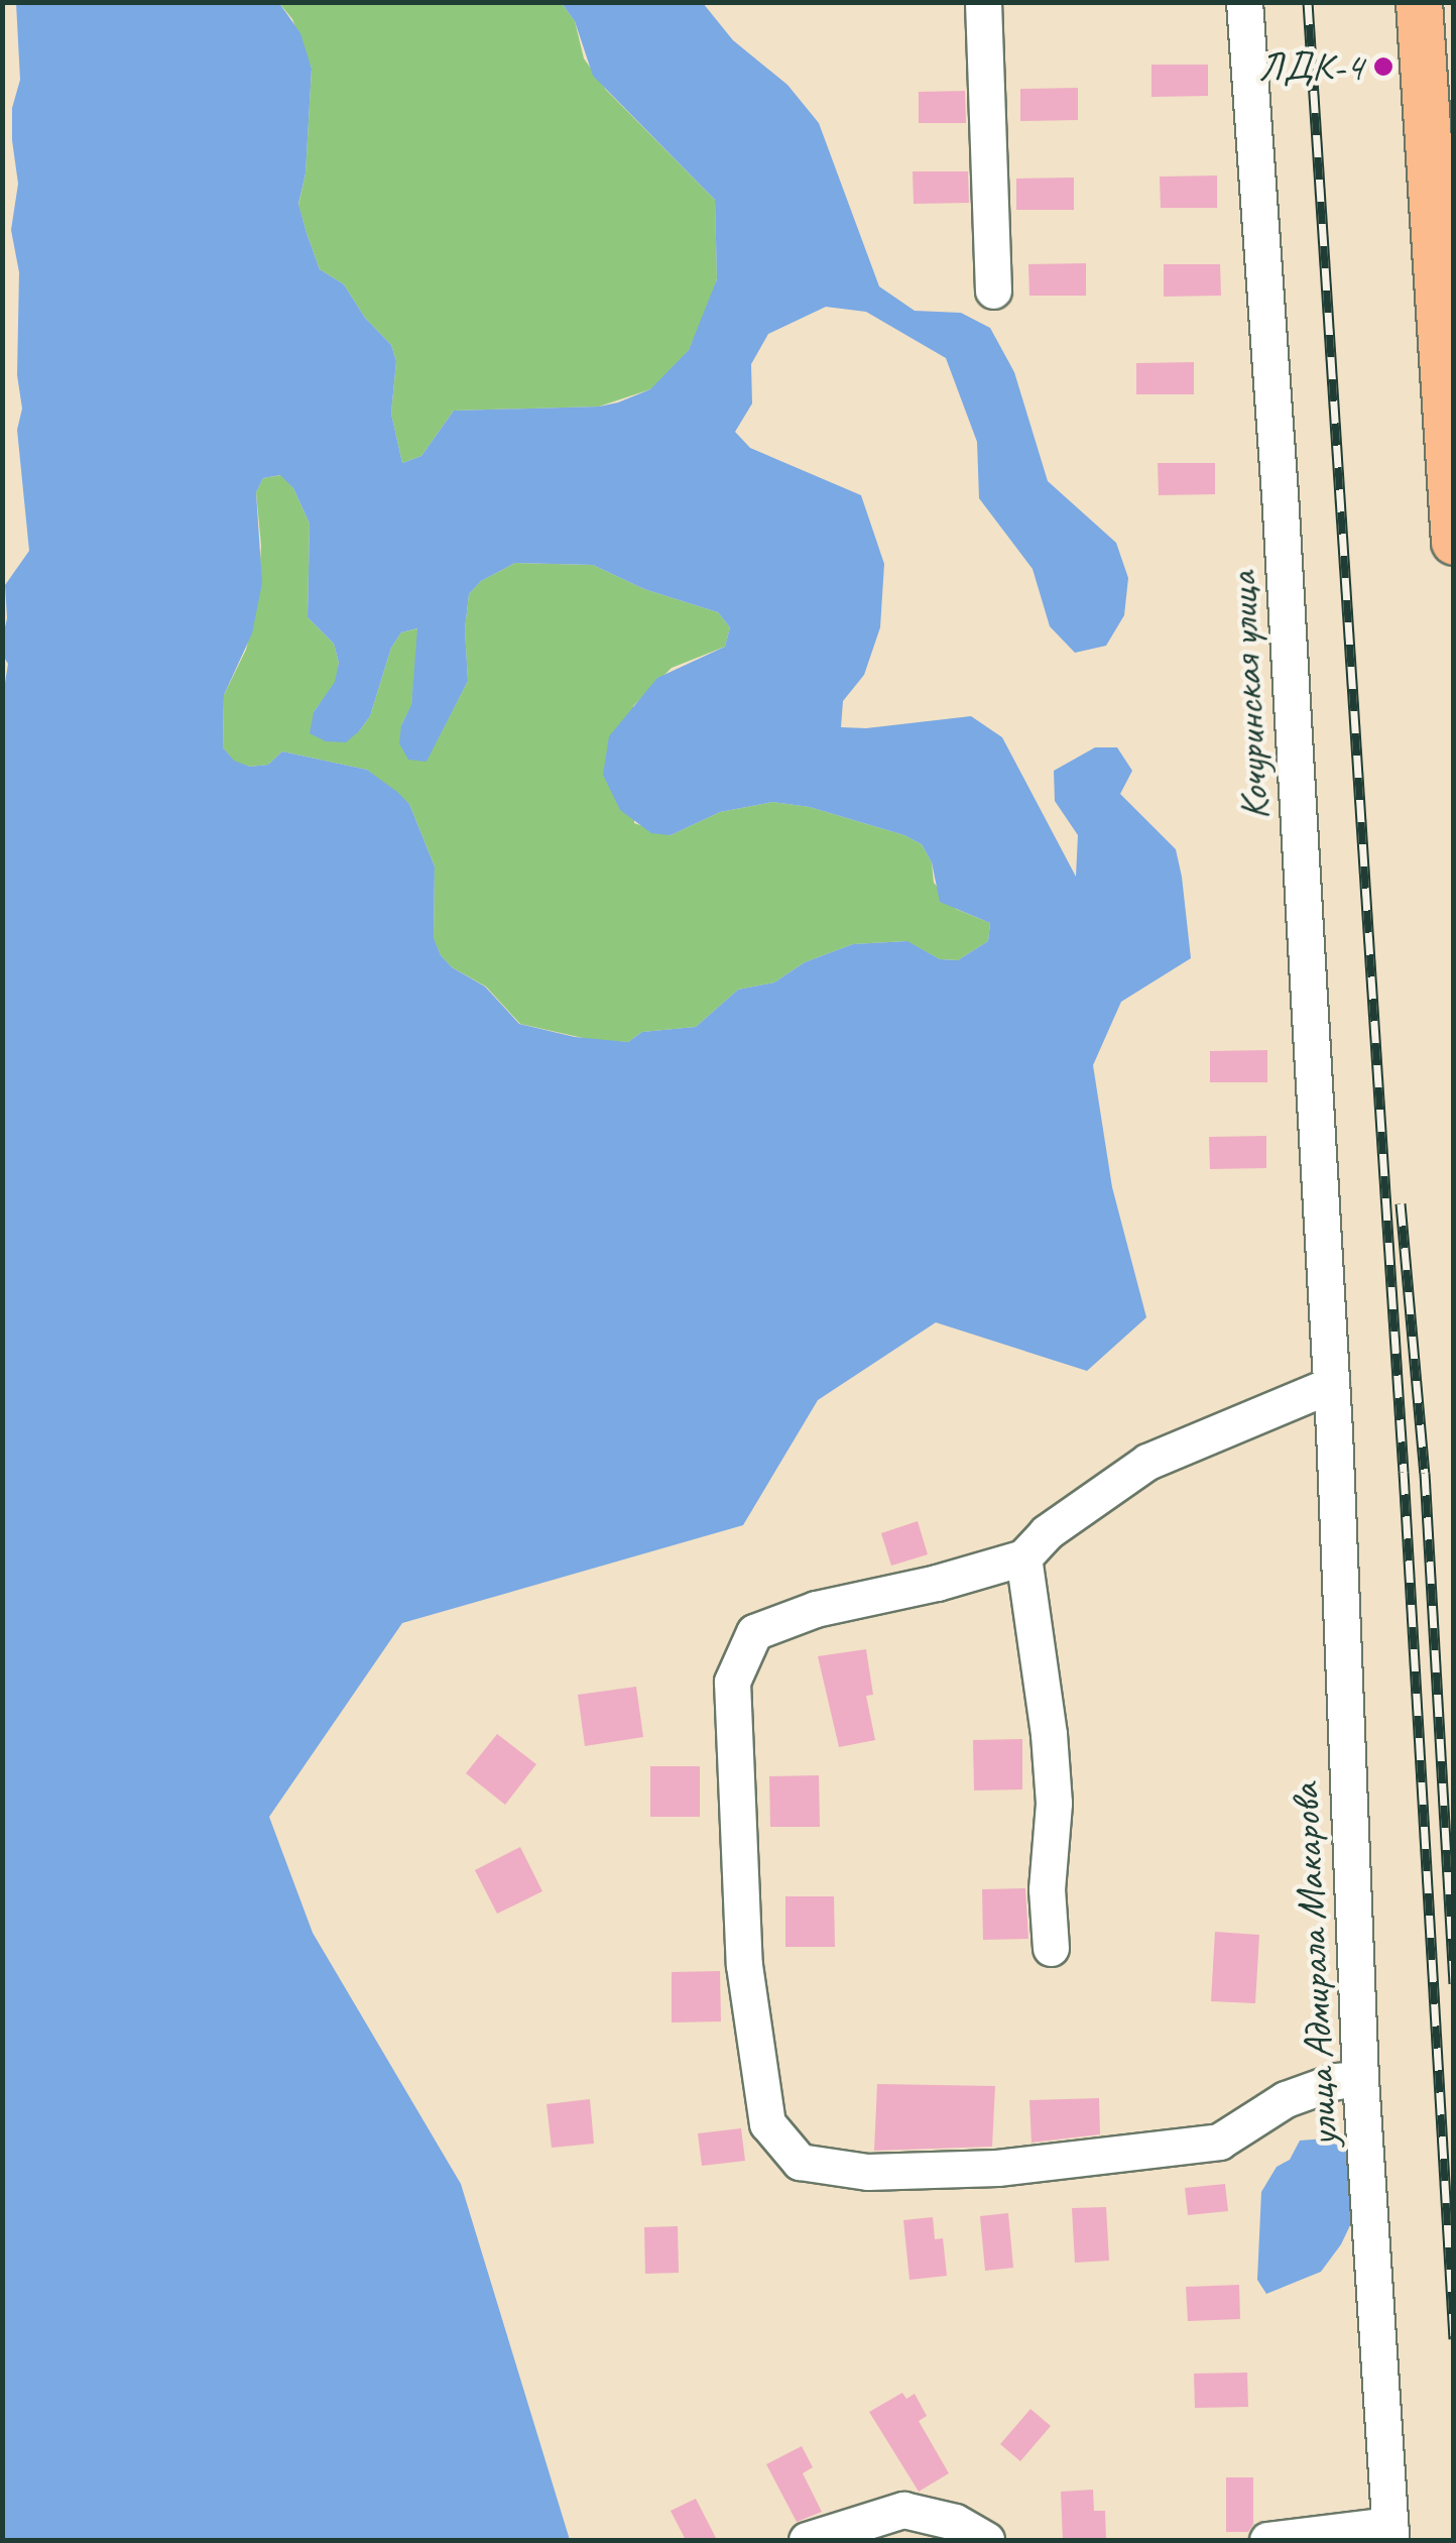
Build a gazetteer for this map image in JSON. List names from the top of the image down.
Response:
{
  "streets": {
    "street": ["Кочуринская улица", "улица Адмирала Макарова"]
  },
  "crossings": [
    ["Кочуринская улица", "улица Адмирала Макарова"]
  ],
  "places": ["ЛДК-4"]
}
